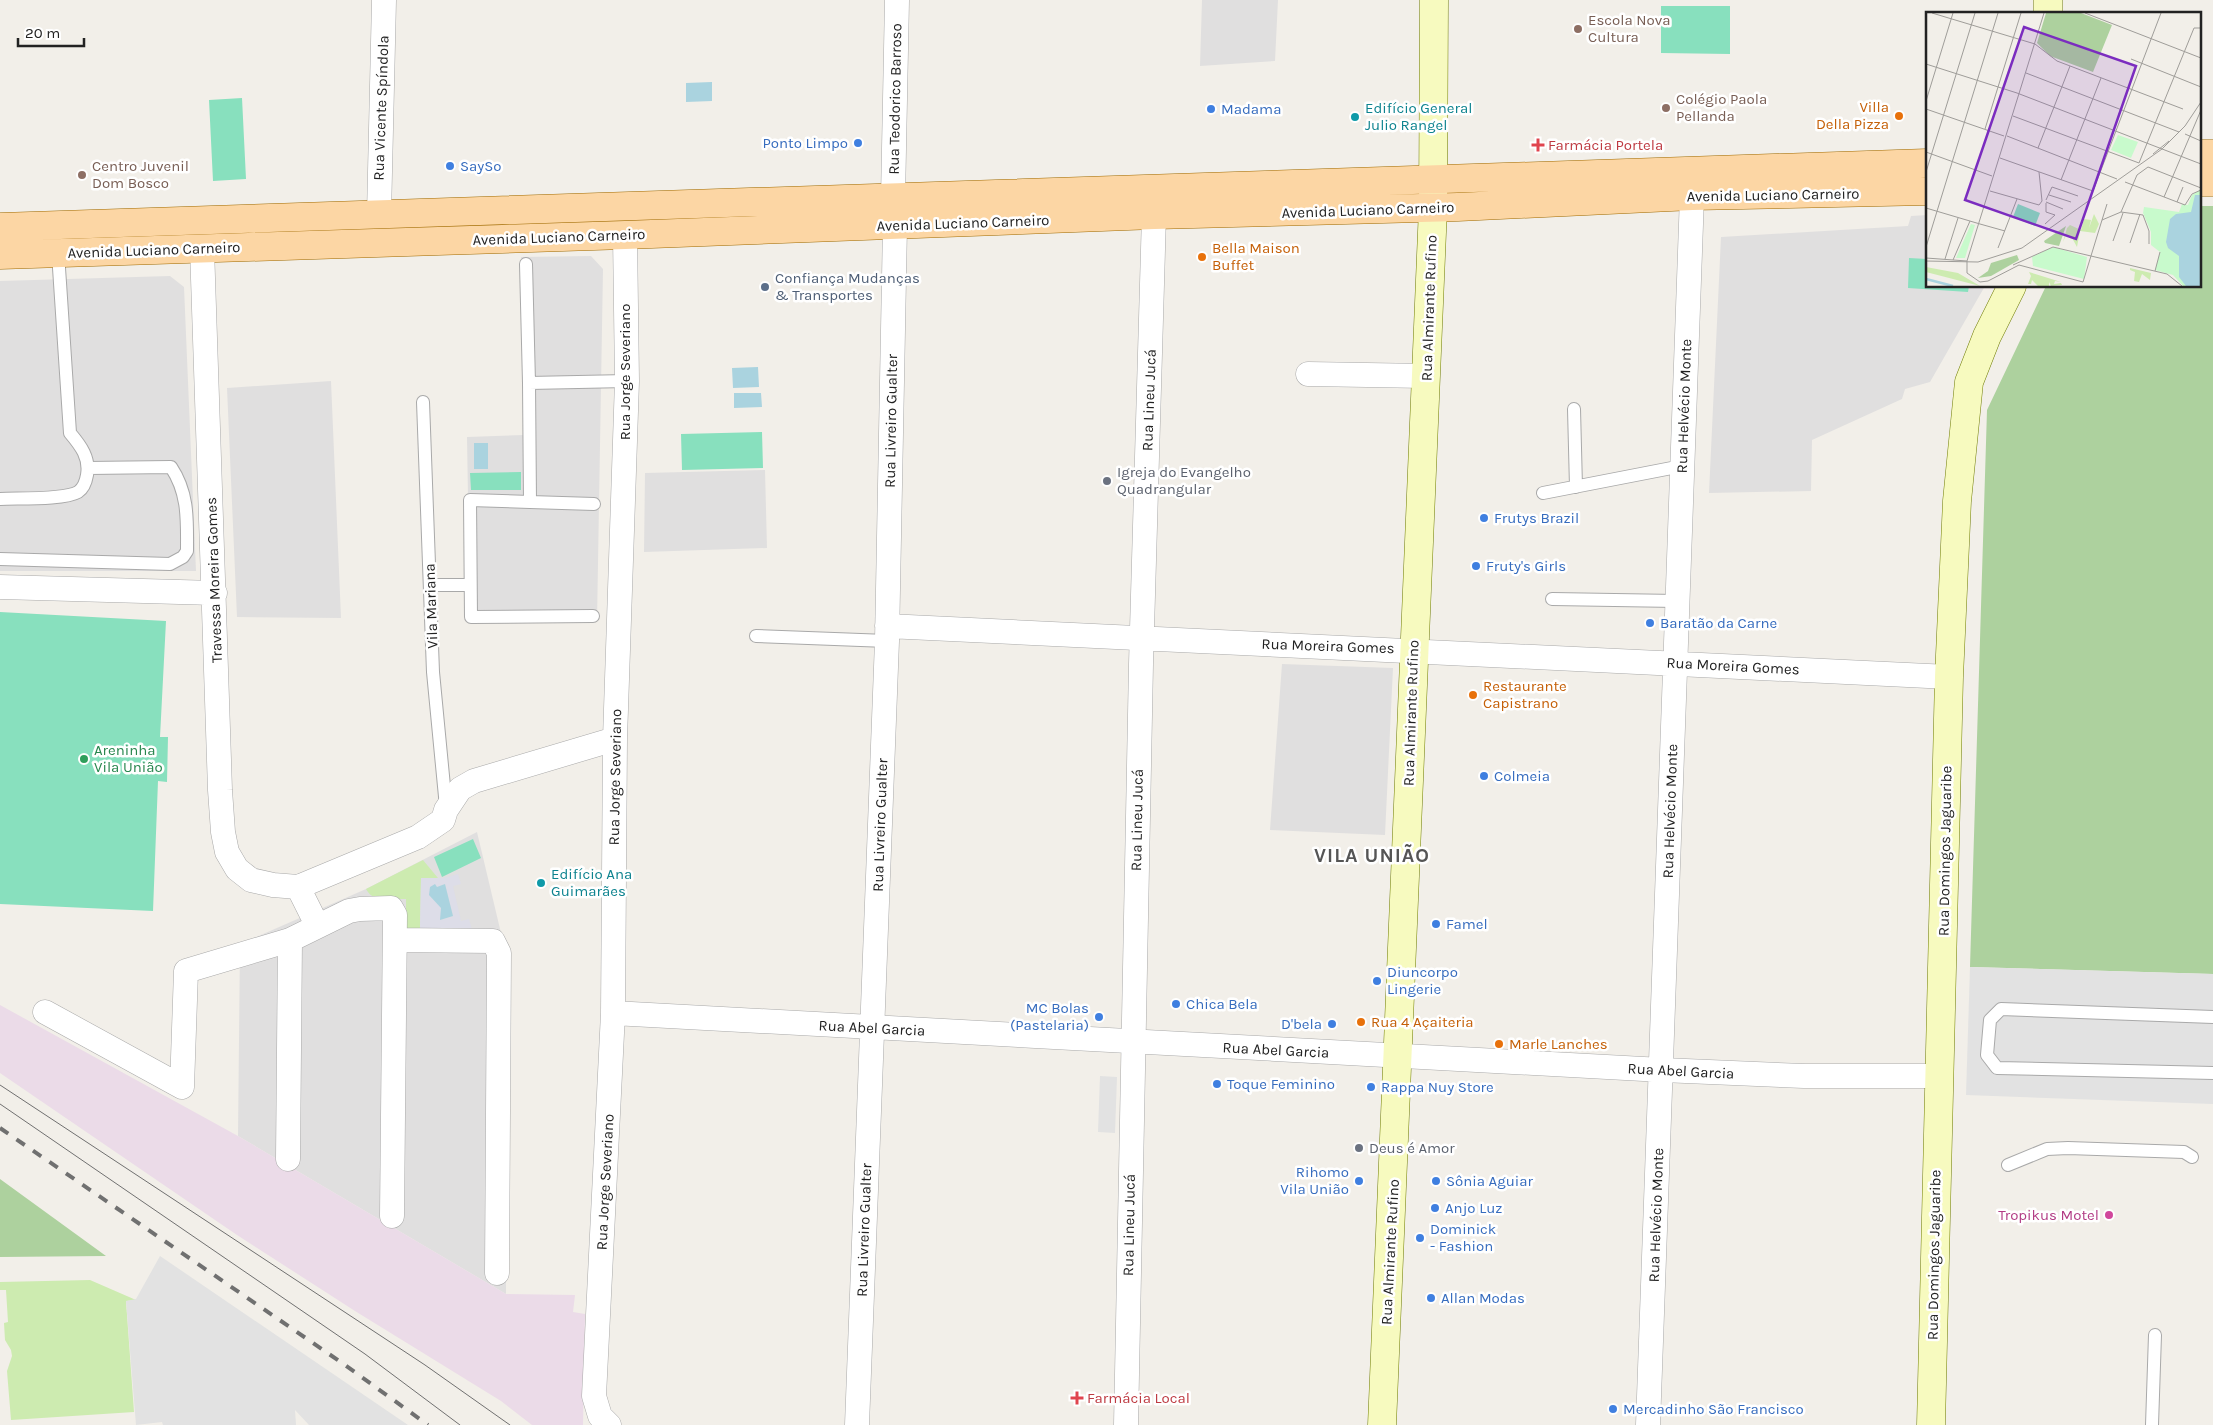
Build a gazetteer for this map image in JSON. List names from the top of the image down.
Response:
{
  "streets": {
    "main road": ["Avenida Luciano Carneiro"],
    "street": [
      "Rua Teodorico Barroso",
      "Rua Vicente Spíndola",
      "Rua Almirante Rufino",
      "Rua Jorge Severiano",
      "Rua Lineu Jucá",
      "Rua Helvécio Monte",
      "Rua Livreiro Gualter",
      "Travessa Moreira Gomes",
      "Rua Moreira Gomes",
      "Rua Domingos Jaguaribe",
      "Rua Abel Garcia"
    ],
    "lane": ["Vila Mariana"]
  },
  "crossings": [
    ["Rua Teodorico Barroso", "Avenida Luciano Carneiro"],
    ["Rua Vicente Spíndola", "Avenida Luciano Carneiro"],
    ["Avenida Luciano Carneiro", "Rua Almirante Rufino"],
    ["Avenida Luciano Carneiro", "Rua Jorge Severiano"],
    ["Avenida Luciano Carneiro", "Rua Lineu Jucá"],
    ["Avenida Luciano Carneiro", "Rua Helvécio Monte"],
    ["Avenida Luciano Carneiro", "Rua Livreiro Gualter"],
    ["Avenida Luciano Carneiro", "Travessa Moreira Gomes"],
    ["Rua Almirante Rufino", "Rua Moreira Gomes"],
    ["Rua Almirante Rufino", "Rua Abel Garcia"],
    ["Rua Jorge Severiano", "Rua Abel Garcia"],
    ["Rua Lineu Jucá", "Rua Moreira Gomes"],
    ["Rua Lineu Jucá", "Rua Abel Garcia"],
    ["Rua Helvécio Monte", "Rua Moreira Gomes"],
    ["Rua Helvécio Monte", "Rua Abel Garcia"],
    ["Rua Livreiro Gualter", "Rua Moreira Gomes"],
    ["Rua Livreiro Gualter", "Rua Abel Garcia"],
    ["Rua Moreira Gomes", "Rua Domingos Jaguaribe"],
    ["Rua Domingos Jaguaribe", "Rua Abel Garcia"]
  ],
  "districts": ["VILA UNIÃO"],
  "places": {
    "other": [
      "Escola Nova Cultura",
      "Colégio Paola Pellanda",
      "Madama",
      "Villa Della Pizza",
      "Edifício General Julio Rangel",
      "Ponto Limpo",
      "SaySo",
      "Centro Juvenil Dom Bosco",
      "Bella Maison Buffet",
      "Confiança Mudanças & Transportes",
      "Igreja do Evangelho Quadrangular",
      "Frutys Brazil",
      "Fruty's Girls",
      "Baratão da Carne",
      "Restaurante Capistrano",
      "Areninha Vila União",
      "Colmeia",
      "Edifício Ana Guimarães",
      "Famel",
      "Diuncorpo Lingerie",
      "Chica Bela",
      "MC Bolas (Pastelaria)",
      "Rua 4 Açaiteria",
      "D'bela",
      "Marle Lanches",
      "Toque Feminino",
      "Rappa Nuy Store",
      "Deus é Amor",
      "Rihomo Vila União",
      "Sônia Aguiar",
      "Anjo Luz",
      "Tropikus Motel",
      "Dominick - Fashion",
      "Allan Modas",
      "Mercadinho São Francisco"
    ],
    "health": ["Farmácia Portela", "Farmácia Local"]
  },
  "scale_bar": "20 m"
}
